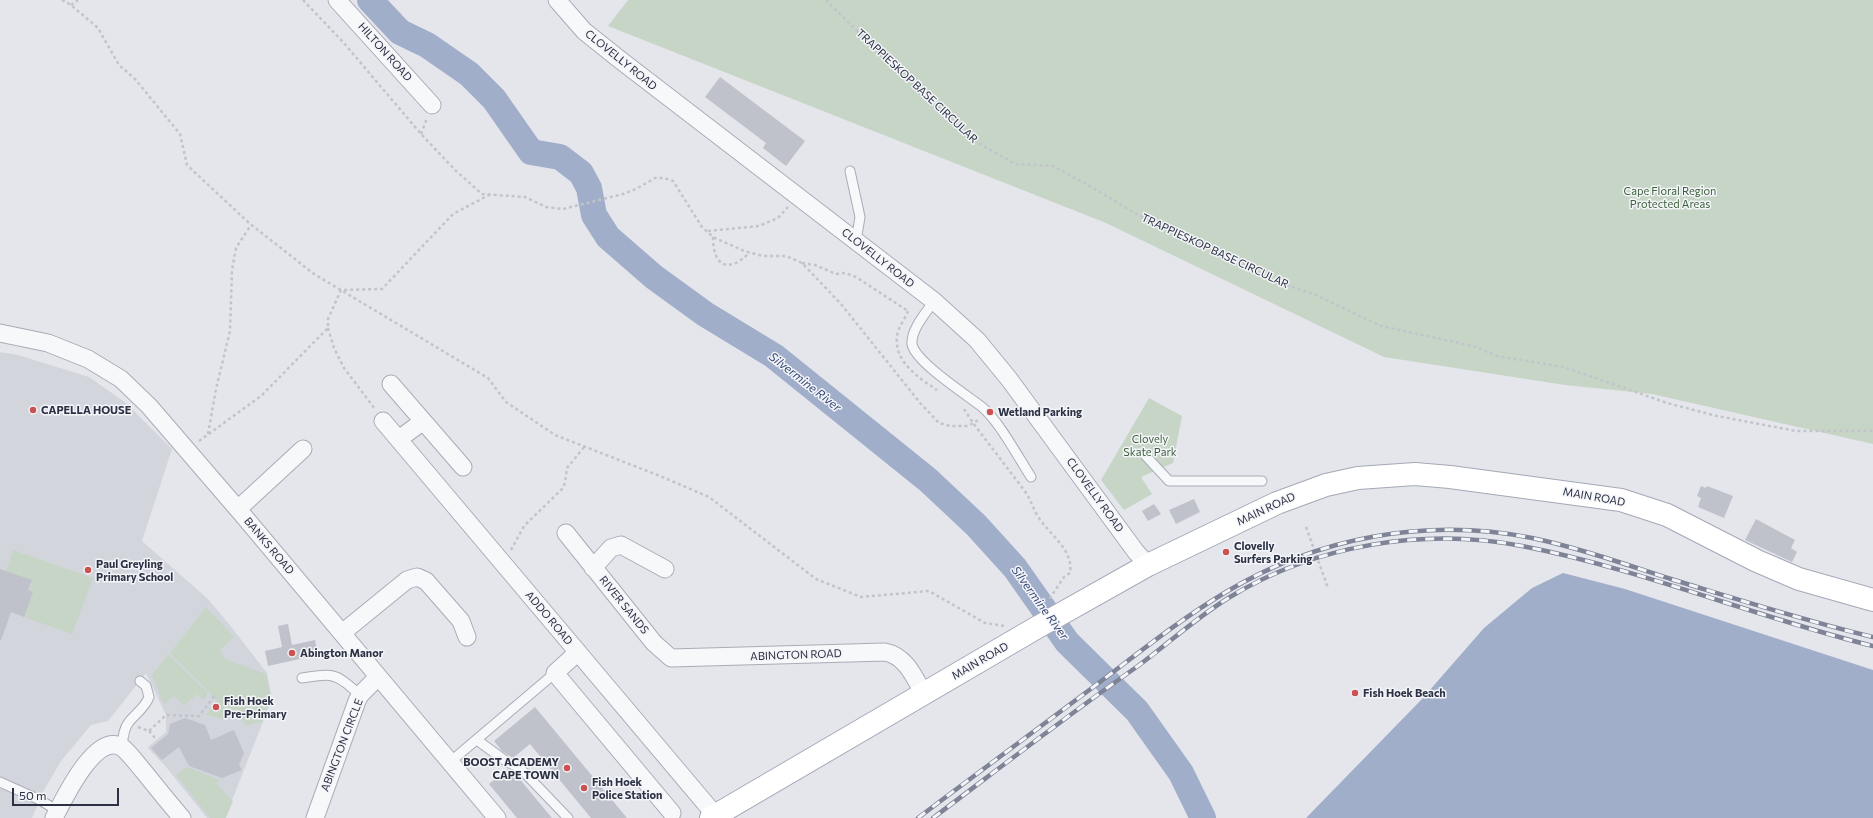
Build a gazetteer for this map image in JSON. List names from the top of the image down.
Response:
{
  "streets": {
    "main road": ["MAIN ROAD"],
    "street": [
      "HILTON ROAD",
      "CLOVELLY ROAD",
      "BANKS ROAD",
      "RIVER SANDS",
      "ADDO ROAD",
      "ABINGTON ROAD",
      "ABINGTON CIRCLE"
    ],
    "path": ["TRAPPIESKOP BASE CIRCULAR"]
  },
  "crossings": [
    ["CLOVELLY ROAD", "MAIN ROAD"],
    ["MAIN ROAD", "ADDO ROAD"],
    ["MAIN ROAD", "ABINGTON ROAD"],
    ["BANKS ROAD", "ABINGTON CIRCLE"],
    ["RIVER SANDS", "ABINGTON ROAD"]
  ],
  "water": ["Silvermine River"],
  "parks": ["Cape Floral Region Protected Areas", "Clovely Skate Park"],
  "places": [
    "CAPELLA HOUSE",
    "Wetland Parking",
    "Clovelly Surfers Parking",
    "Paul Greyling Primary School",
    "Abington Manor",
    "Fish Hoek Beach",
    "Fish Hoek Pre-Primary",
    "BOOST ACADEMY CAPE TOWN",
    "Fish Hoek Police Station"
  ],
  "scale_bar": "50 m"
}
